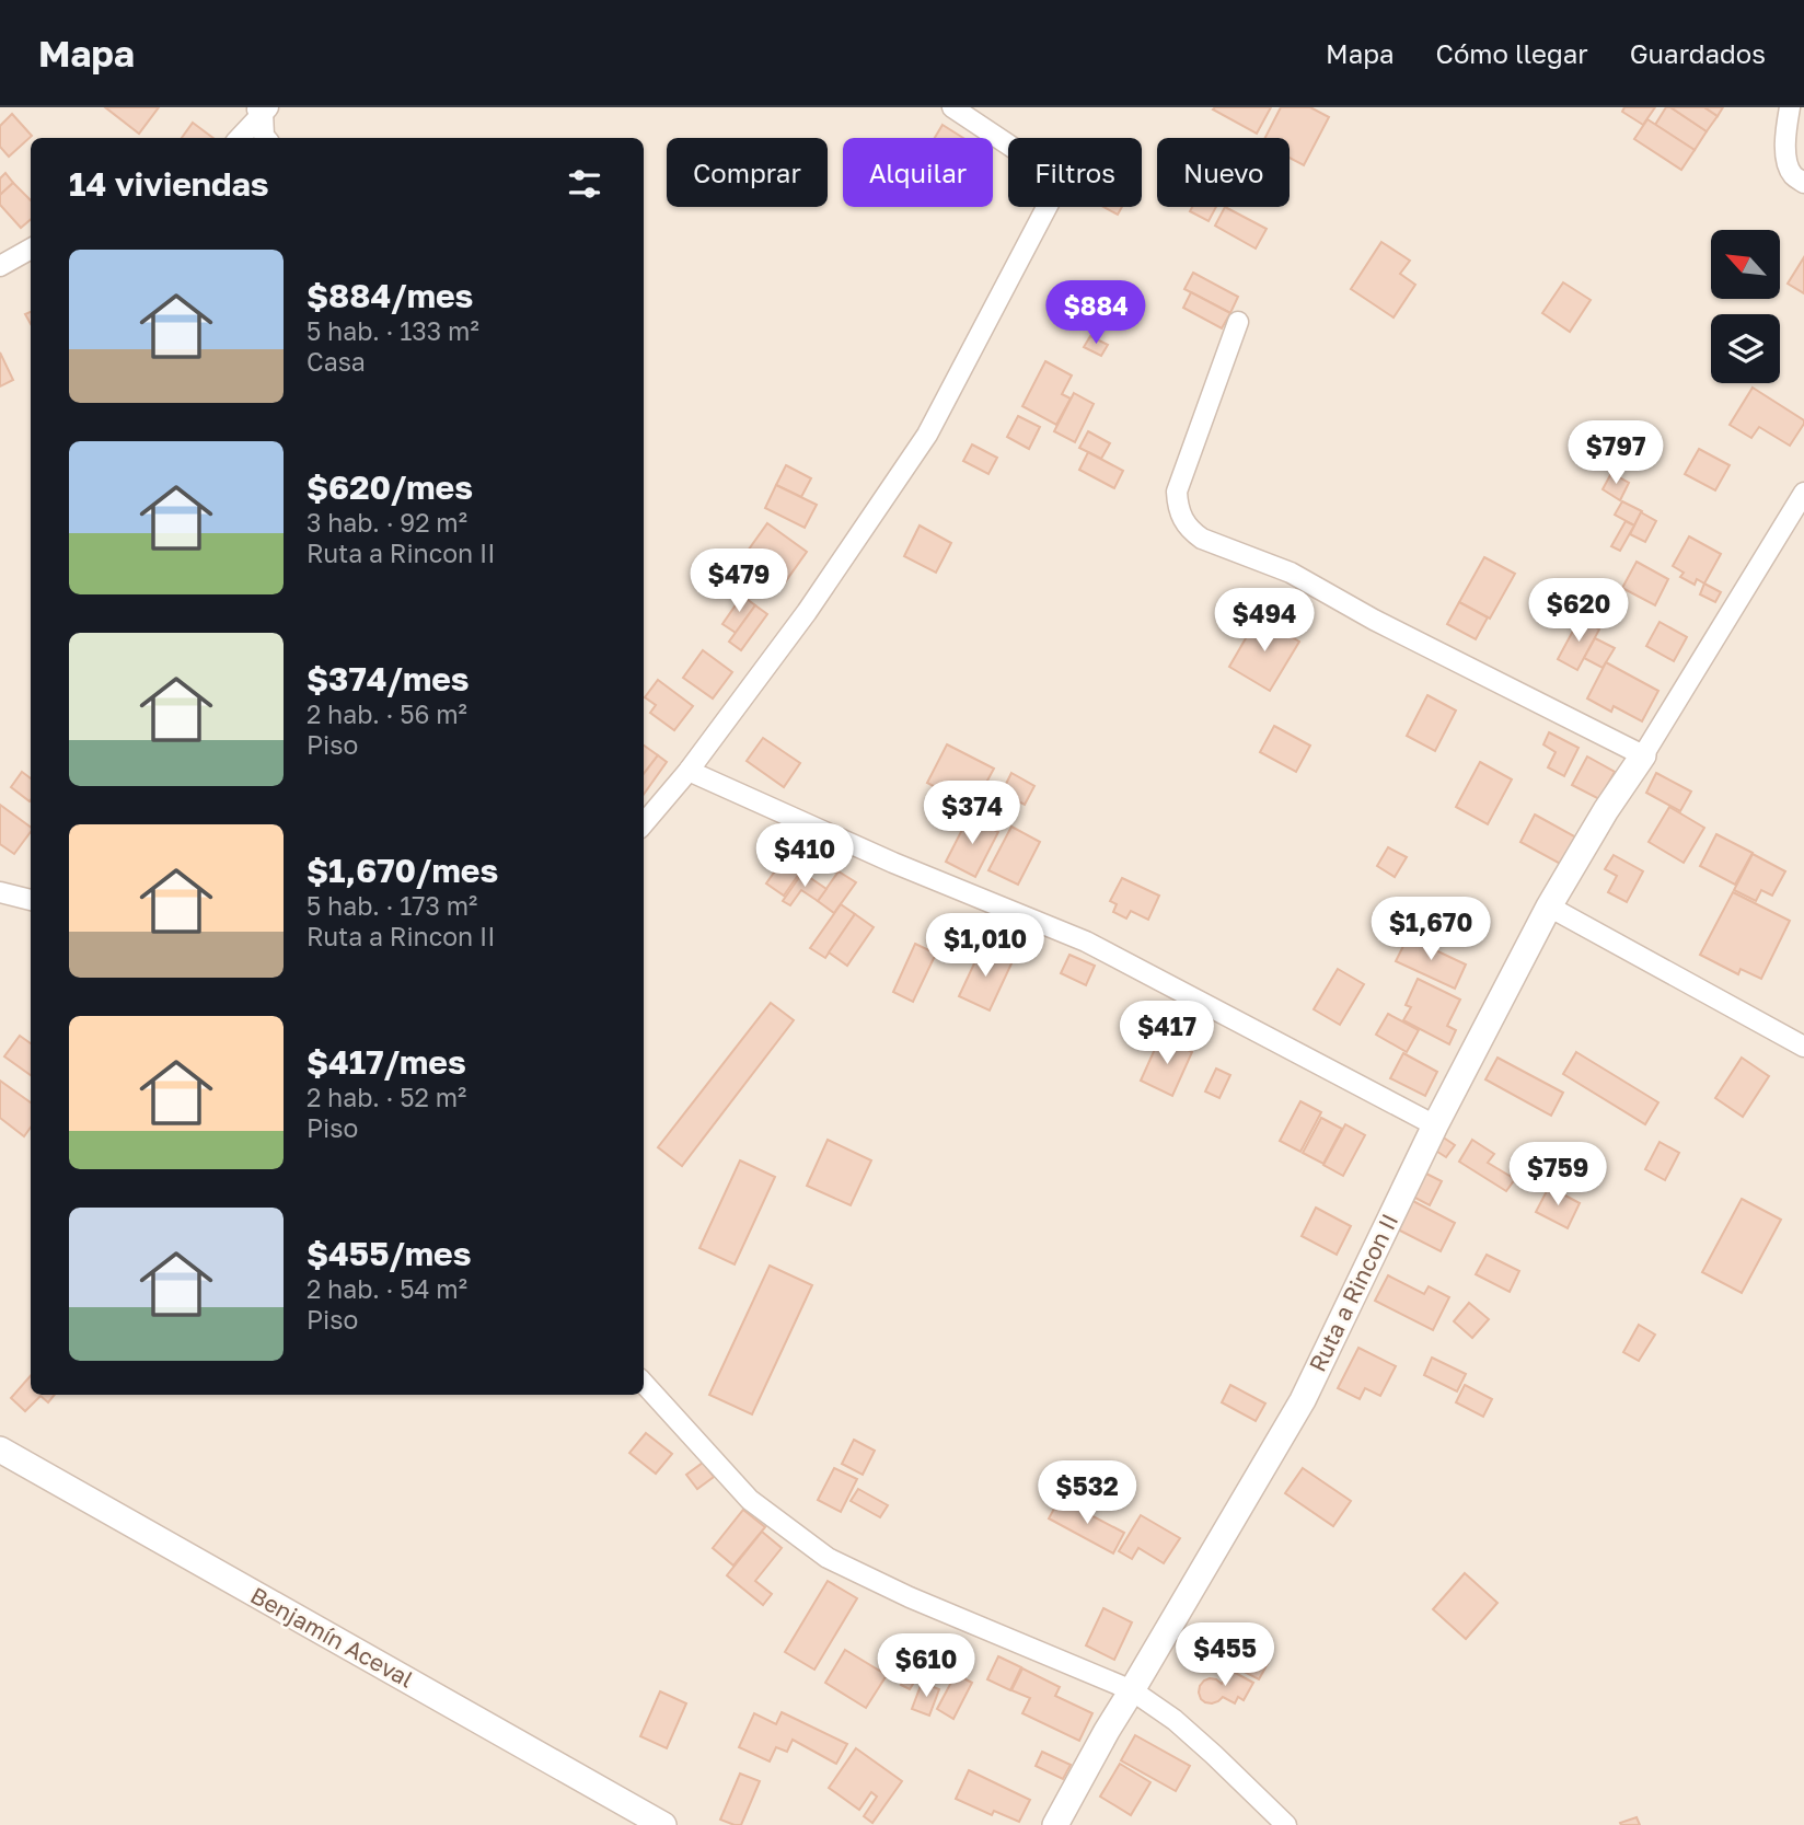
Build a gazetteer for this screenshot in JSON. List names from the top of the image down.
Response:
{
  "streets": {
    "street": ["Ruta a Rincon II", "Benjamín Aceval"]
  },
  "north": "top left",
  "page": {
    "header": "Mapa",
    "nav": ["Mapa", "Cómo llegar", "Guardados"],
    "chip": [
      "Comprar",
      "Alquilar",
      "Filtros",
      "Nuevo"
    ],
    "heading": "14 viviendas",
    "list": [
      {
        "name": "$884/mes",
        "note": "5 hab. · 133 m² · Casa"
      },
      {
        "name": "$620/mes",
        "note": "3 hab. · 92 m² · Ruta a Rincon II"
      },
      {
        "name": "$374/mes",
        "note": "2 hab. · 56 m² · Piso"
      },
      {
        "name": "$1,670/mes",
        "note": "5 hab. · 173 m² · Ruta a Rincon II"
      },
      {
        "name": "$417/mes",
        "note": "2 hab. · 52 m² · Piso"
      },
      {
        "name": "$455/mes",
        "note": "2 hab. · 54 m² · Piso"
      }
    ],
    "price": [
      "$884",
      "$797",
      "$479",
      "$620",
      "$494",
      "$374",
      "$410",
      "$1,670",
      "$1,010",
      "$417",
      "$759",
      "$532",
      "$455",
      "$610"
    ]
  }
}
